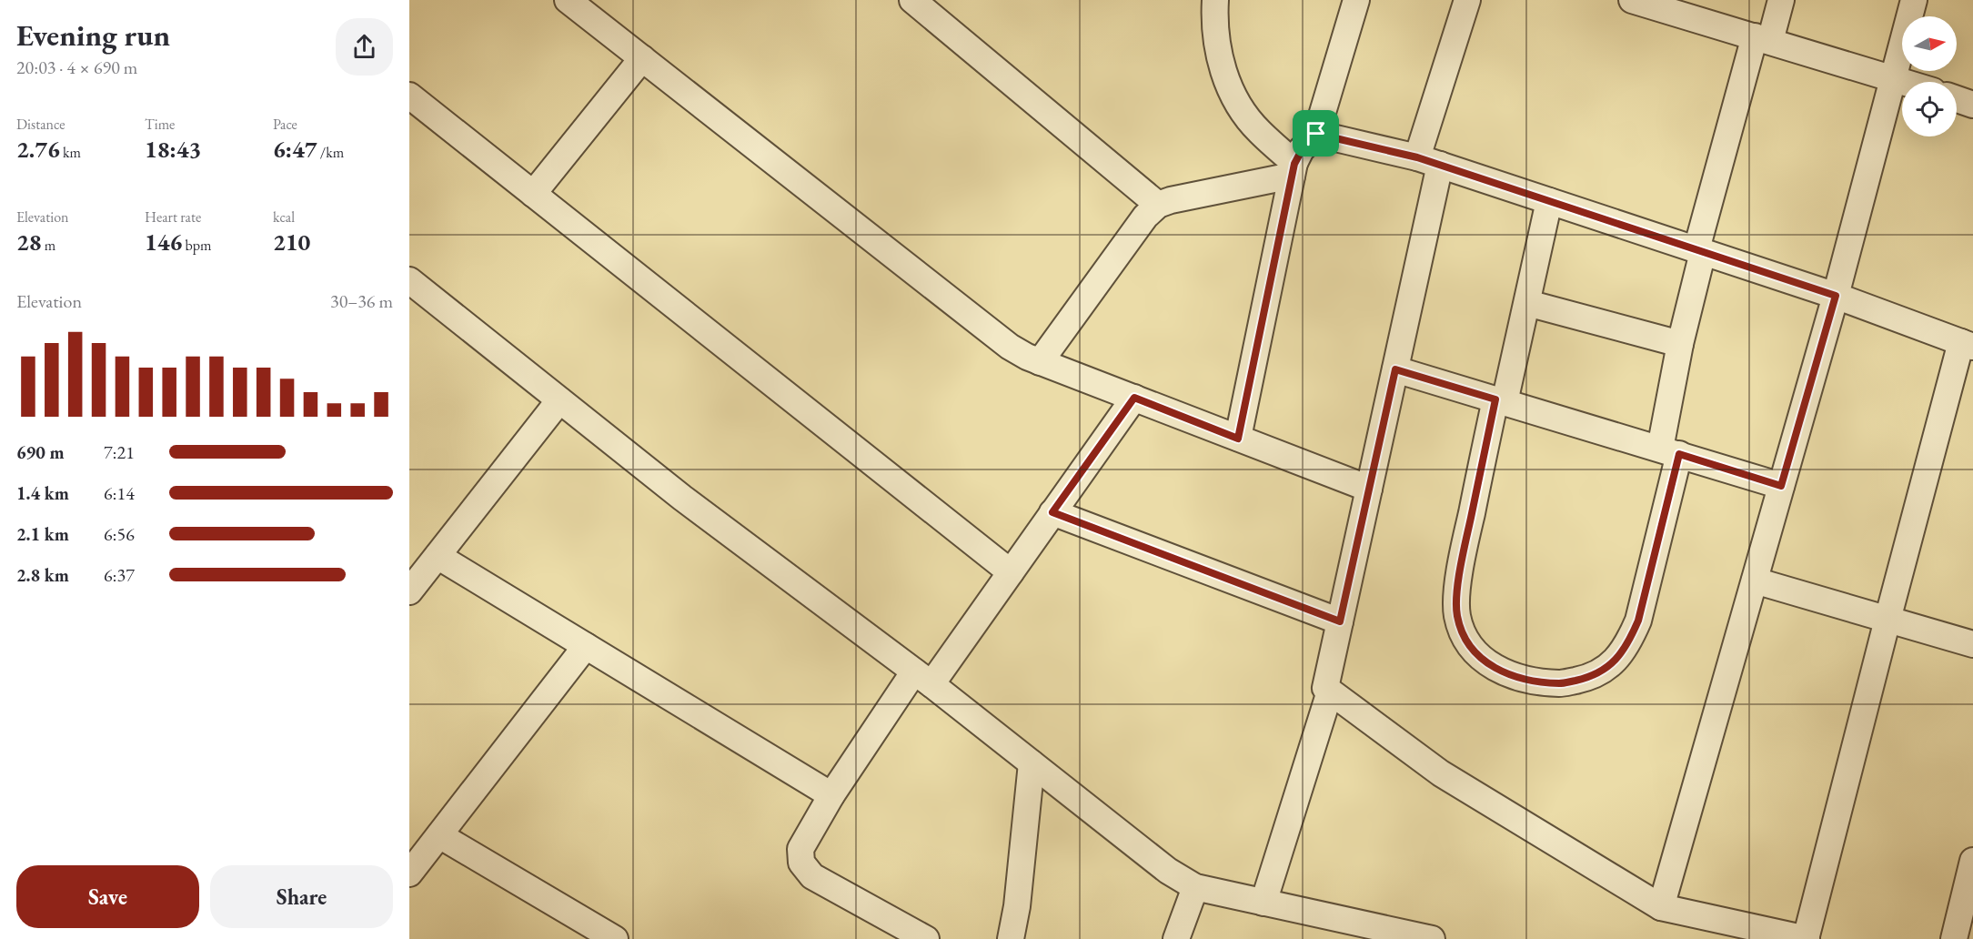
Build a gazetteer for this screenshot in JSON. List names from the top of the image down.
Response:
{
  "north": "right",
  "page": {
    "heading": ["Evening run", "20:03 · 4 × 690 m"],
    "stats": [
      ["Distance", "2.76 km"],
      ["Time", "18:43"],
      ["Pace", "6:47 /km"],
      ["Elevation", "28 m"],
      ["Heart rate", "146 bpm"],
      ["kcal", "210"]
    ],
    "chart": ["Elevation", "30–36 m"],
    "list": [
      {
        "name": "690 m",
        "note": "7:21"
      },
      {
        "name": "1.4 km",
        "note": "6:14"
      },
      {
        "name": "2.1 km",
        "note": "6:56"
      },
      {
        "name": "2.8 km",
        "note": "6:37"
      }
    ],
    "buttons": ["Save", "Share"]
  }
}
